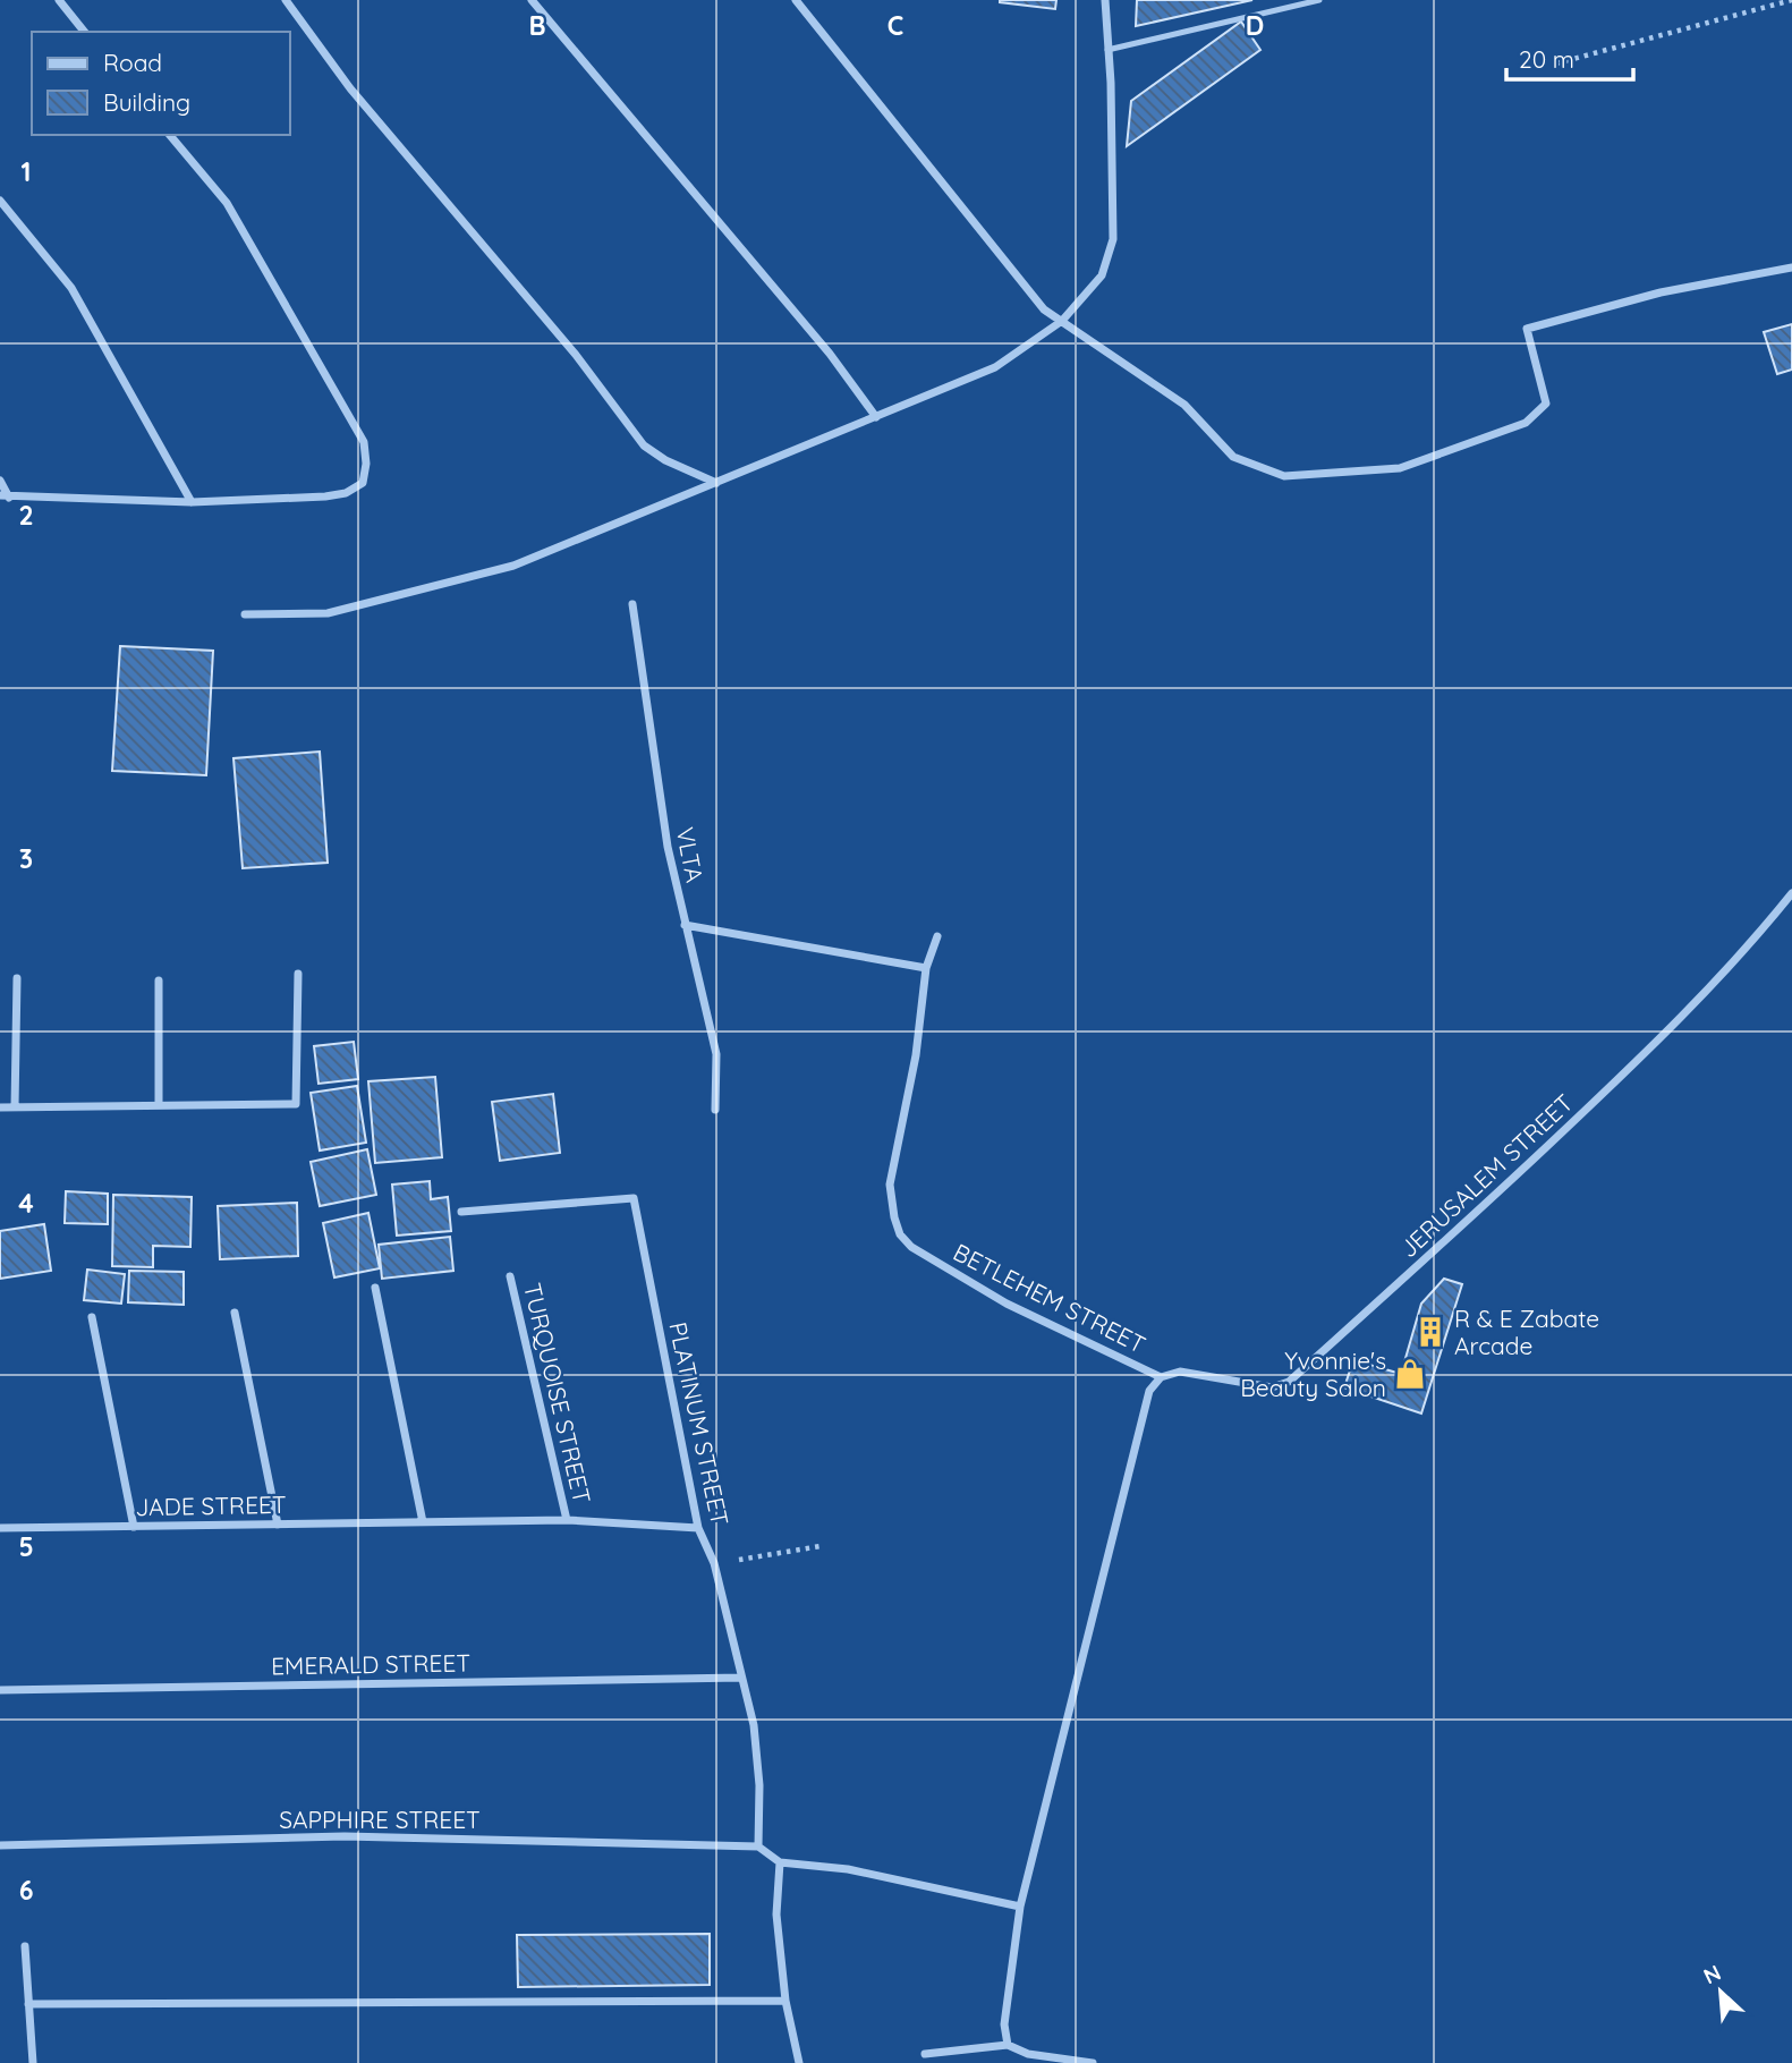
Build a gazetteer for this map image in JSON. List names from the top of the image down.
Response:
{
  "streets": {
    "street": [
      "VLTA",
      "JERUSALEM STREET",
      "BETLEHEM STREET",
      "TURQUOISE STREET",
      "PLATINUM STREET",
      "JADE STREET",
      "EMERALD STREET",
      "SAPPHIRE STREET"
    ]
  },
  "crossings": [
    ["JERUSALEM STREET", "BETLEHEM STREET"],
    ["TURQUOISE STREET", "JADE STREET"],
    ["PLATINUM STREET", "JADE STREET"],
    ["PLATINUM STREET", "EMERALD STREET"],
    ["PLATINUM STREET", "SAPPHIRE STREET"]
  ],
  "places": {
    "building": ["R & E Zabate Arcade"],
    "shop": ["Yvonnie's Beauty Salon"]
  },
  "legend": ["Road", "Building"],
  "scale_bar": "20 m",
  "north": "top left",
  "grid": {
    "columns": ["B", "C", "D"],
    "rows": [
      "1",
      "2",
      "3",
      "4",
      "5",
      "6"
    ]
  }
}
